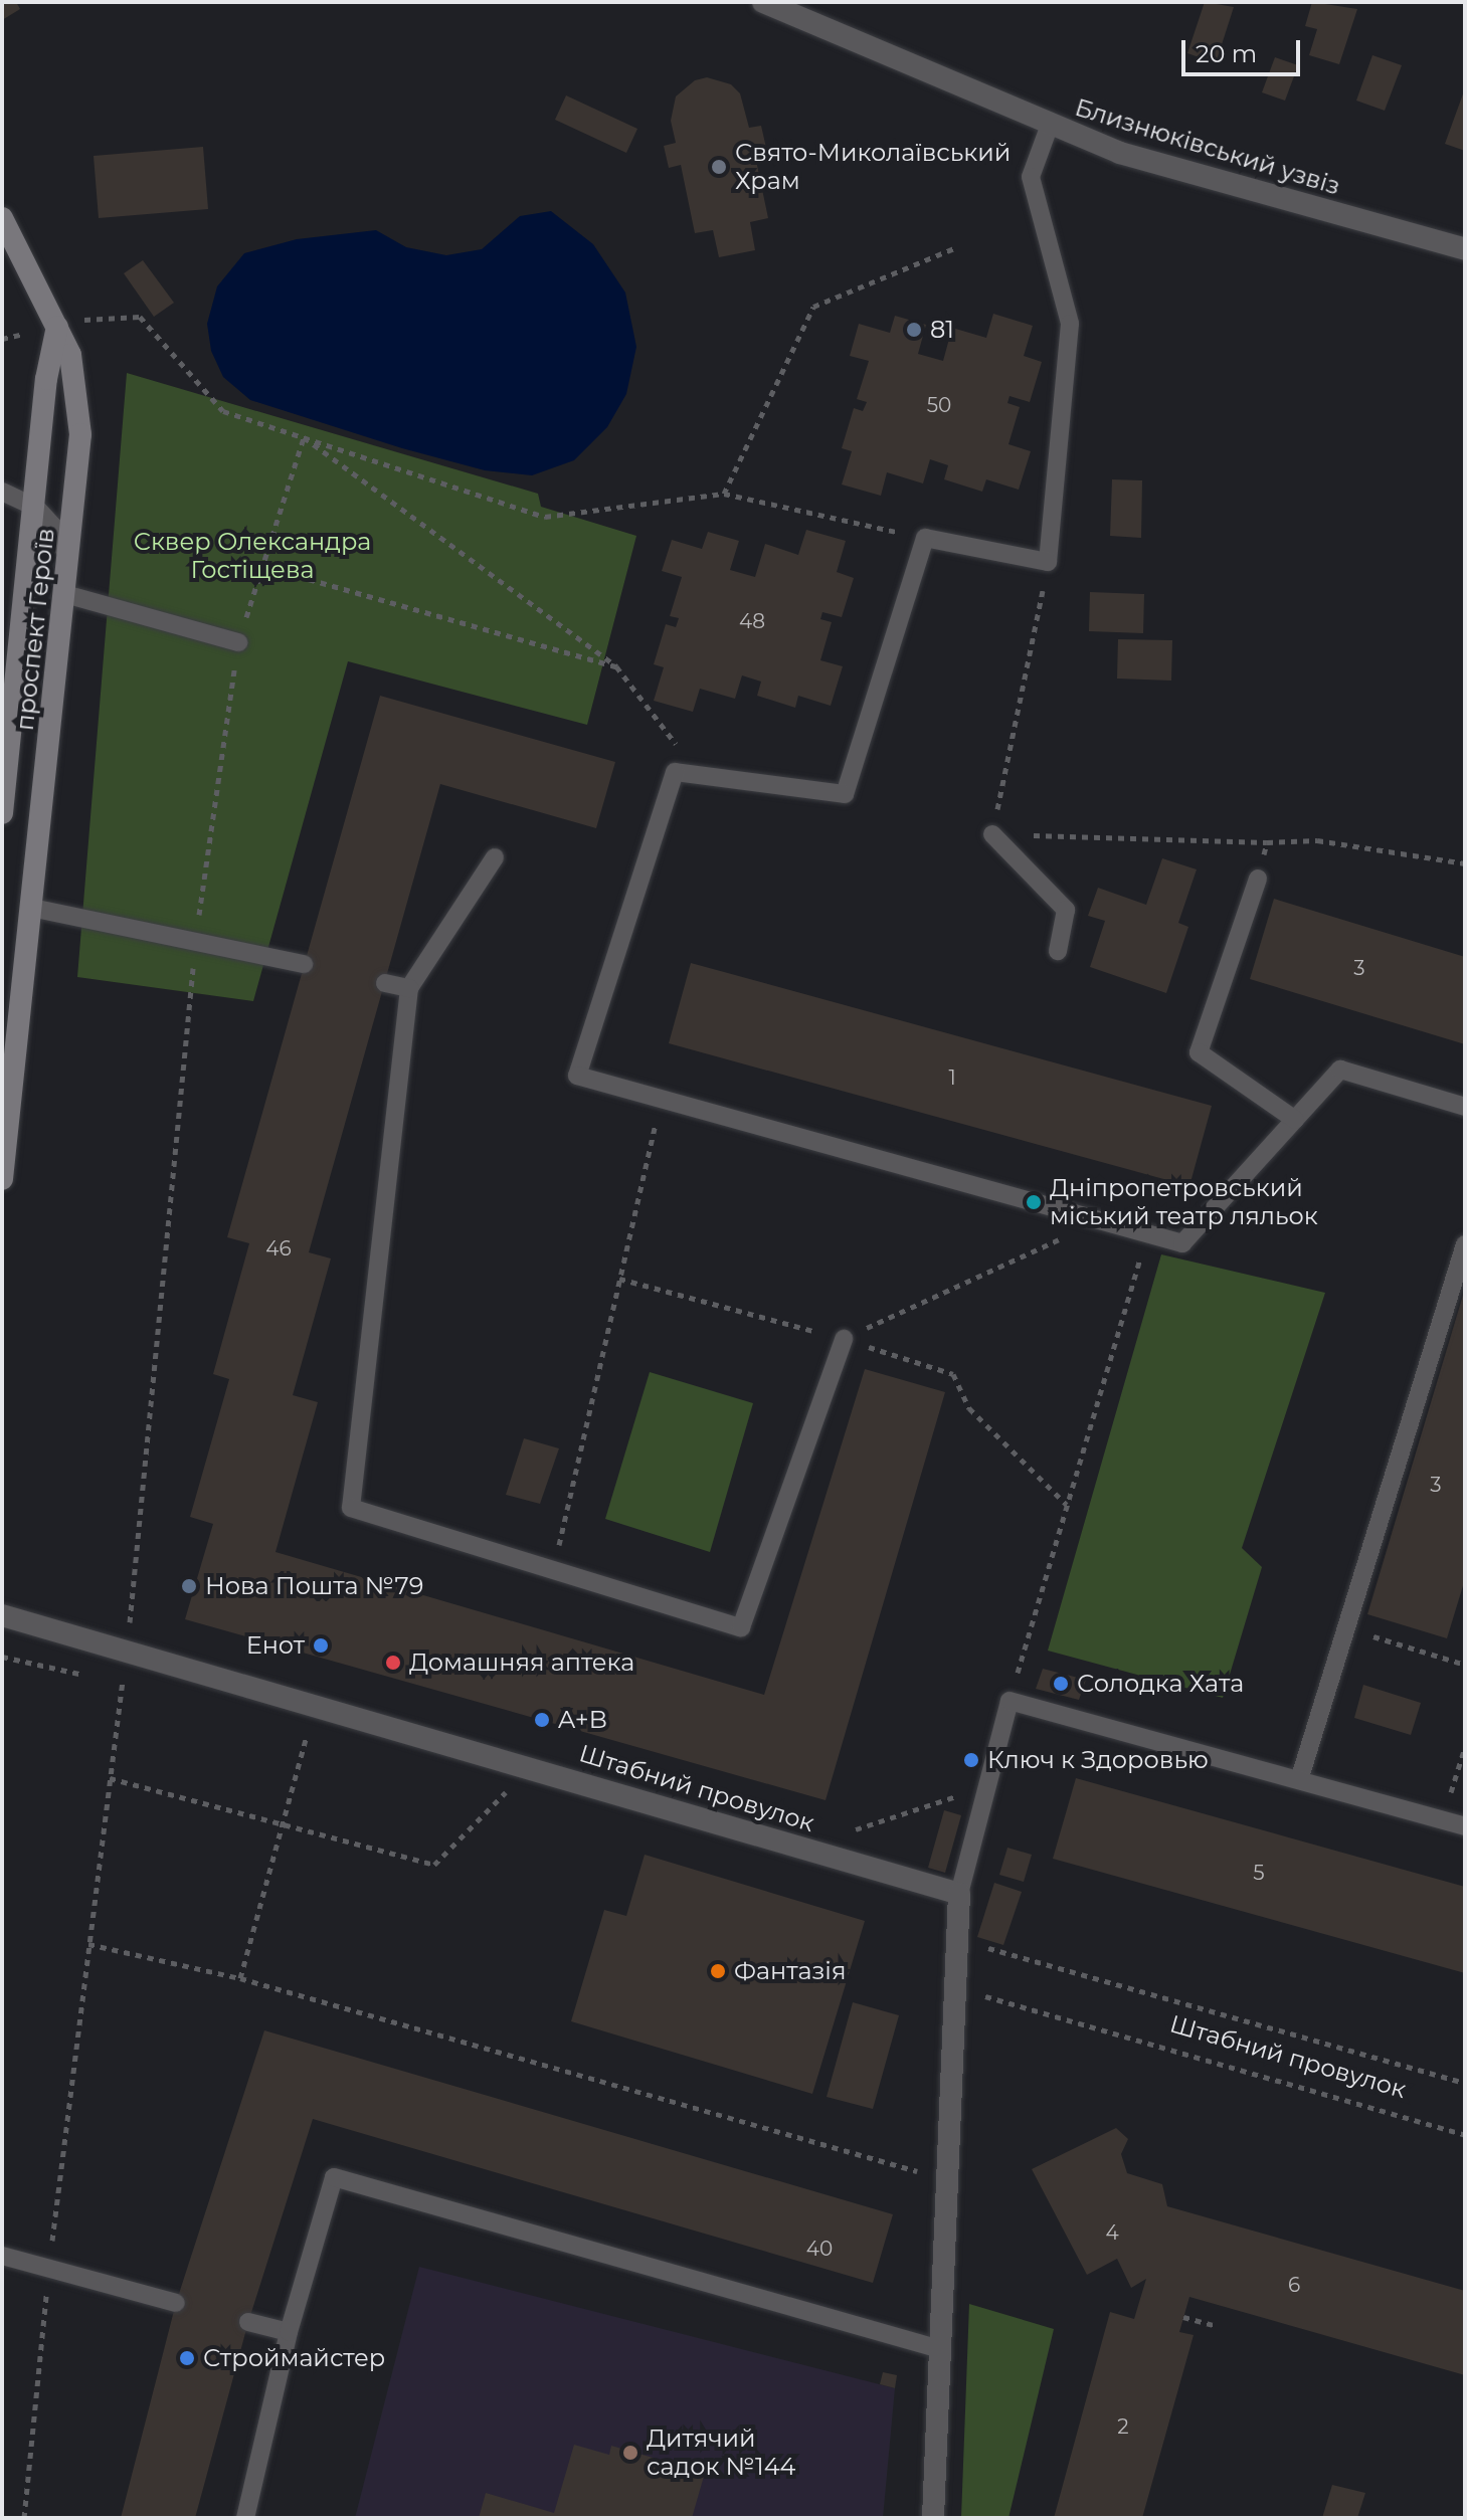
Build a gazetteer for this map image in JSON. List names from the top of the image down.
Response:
{
  "streets": {
    "main road": ["проспект Героїв"],
    "street": ["Близнюківський узвіз", "Штабний провулок"]
  },
  "parks": ["Сквер Олександра Гостіщева"],
  "places": [
    "Свято-Миколаївський Храм",
    "81",
    "Дніпропетровський міський театр ляльок",
    "Нова Пошта №79",
    "Енот",
    "Домашняя аптека",
    "Солодка Хата",
    "A+B",
    "Ключ к Здоровью",
    "Фантазія",
    "Строймайстер",
    "Дитячий садок №144"
  ],
  "house_numbers": [
    "50",
    "48",
    "3",
    "1",
    "46",
    "3",
    "5",
    "4",
    "40",
    "6",
    "2"
  ],
  "scale_bar": "20 m"
}
